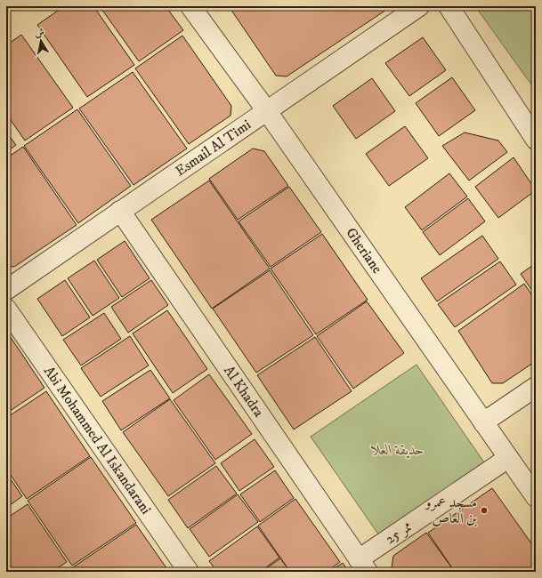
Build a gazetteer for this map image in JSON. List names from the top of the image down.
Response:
{
  "streets": {
    "street": [
      "Esmail Al Timi",
      "Gheriane",
      "Al Khadra",
      "Abi Mohammed Al Iskandarani",
      "ممر 25"
    ]
  },
  "crossings": [
    ["Esmail Al Timi", "Gheriane"],
    ["Esmail Al Timi", "Al Khadra"],
    ["Gheriane", "ممر 25"],
    ["Al Khadra", "ممر 25"]
  ],
  "parks": ["حديقة العلا"],
  "places": ["مسجد عمرو بن العاص"],
  "north": "top"
}
